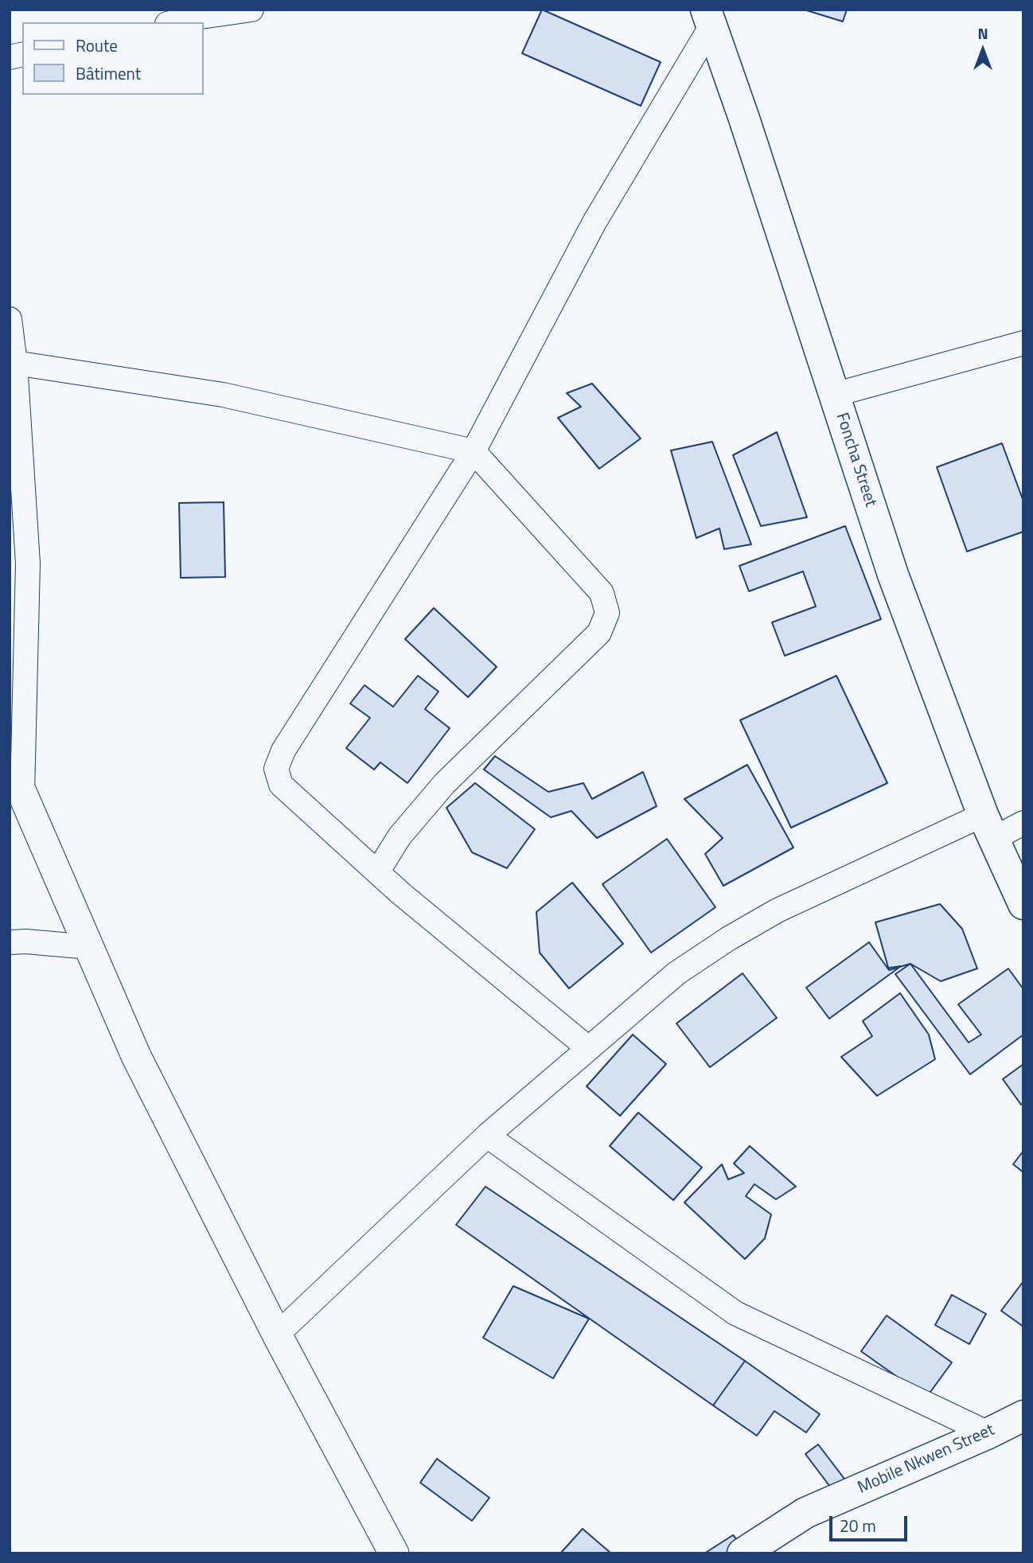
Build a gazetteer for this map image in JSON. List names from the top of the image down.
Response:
{
  "streets": {
    "main road": ["Foncha Street", "Mobile Nkwen Street"]
  },
  "legend": ["Route", "Bâtiment"],
  "scale_bar": "20 m",
  "north": "top"
}
